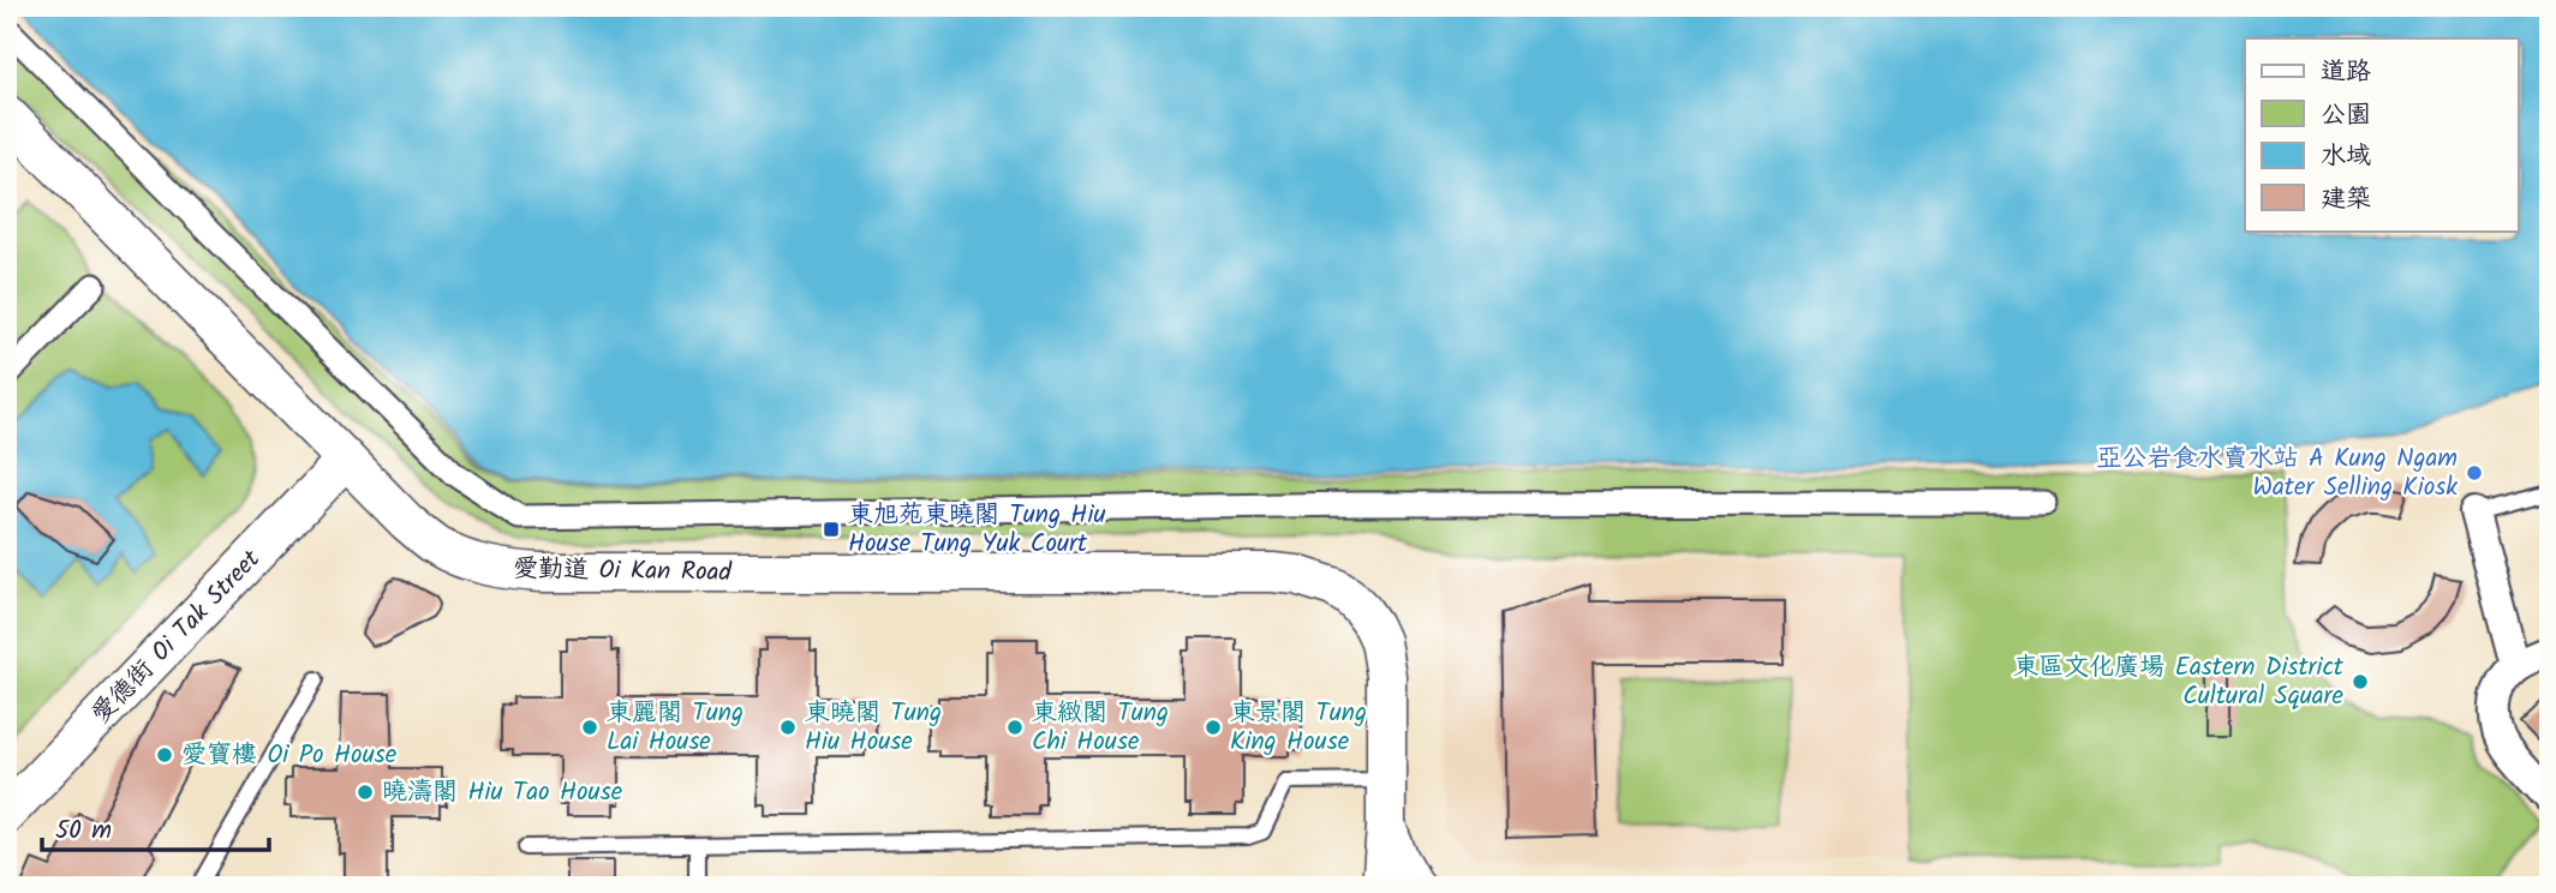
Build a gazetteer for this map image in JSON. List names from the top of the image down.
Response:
{
  "streets": {
    "street": ["愛勤道 Oi Kan Road", "愛德街 Oi Tak Street"]
  },
  "crossings": [
    ["愛勤道 Oi Kan Road", "愛德街 Oi Tak Street"]
  ],
  "places": {
    "other": [
      "亞公岩食水賣水站 A Kung Ngam Water Selling Kiosk",
      "東區文化廣場 Eastern District Cultural Square",
      "東麗閣 Tung Lai House",
      "東曉閣 Tung Hiu House",
      "東緻閣 Tung Chi House",
      "東景閣 Tung King House",
      "愛寶樓 Oi Po House",
      "曉濤閣 Hiu Tao House"
    ],
    "transit": ["東旭苑東曉閣 Tung Hiu House Tung Yuk Court"]
  },
  "legend": [
    "道路",
    "公園",
    "水域",
    "建築"
  ],
  "scale_bar": "50 m"
}
